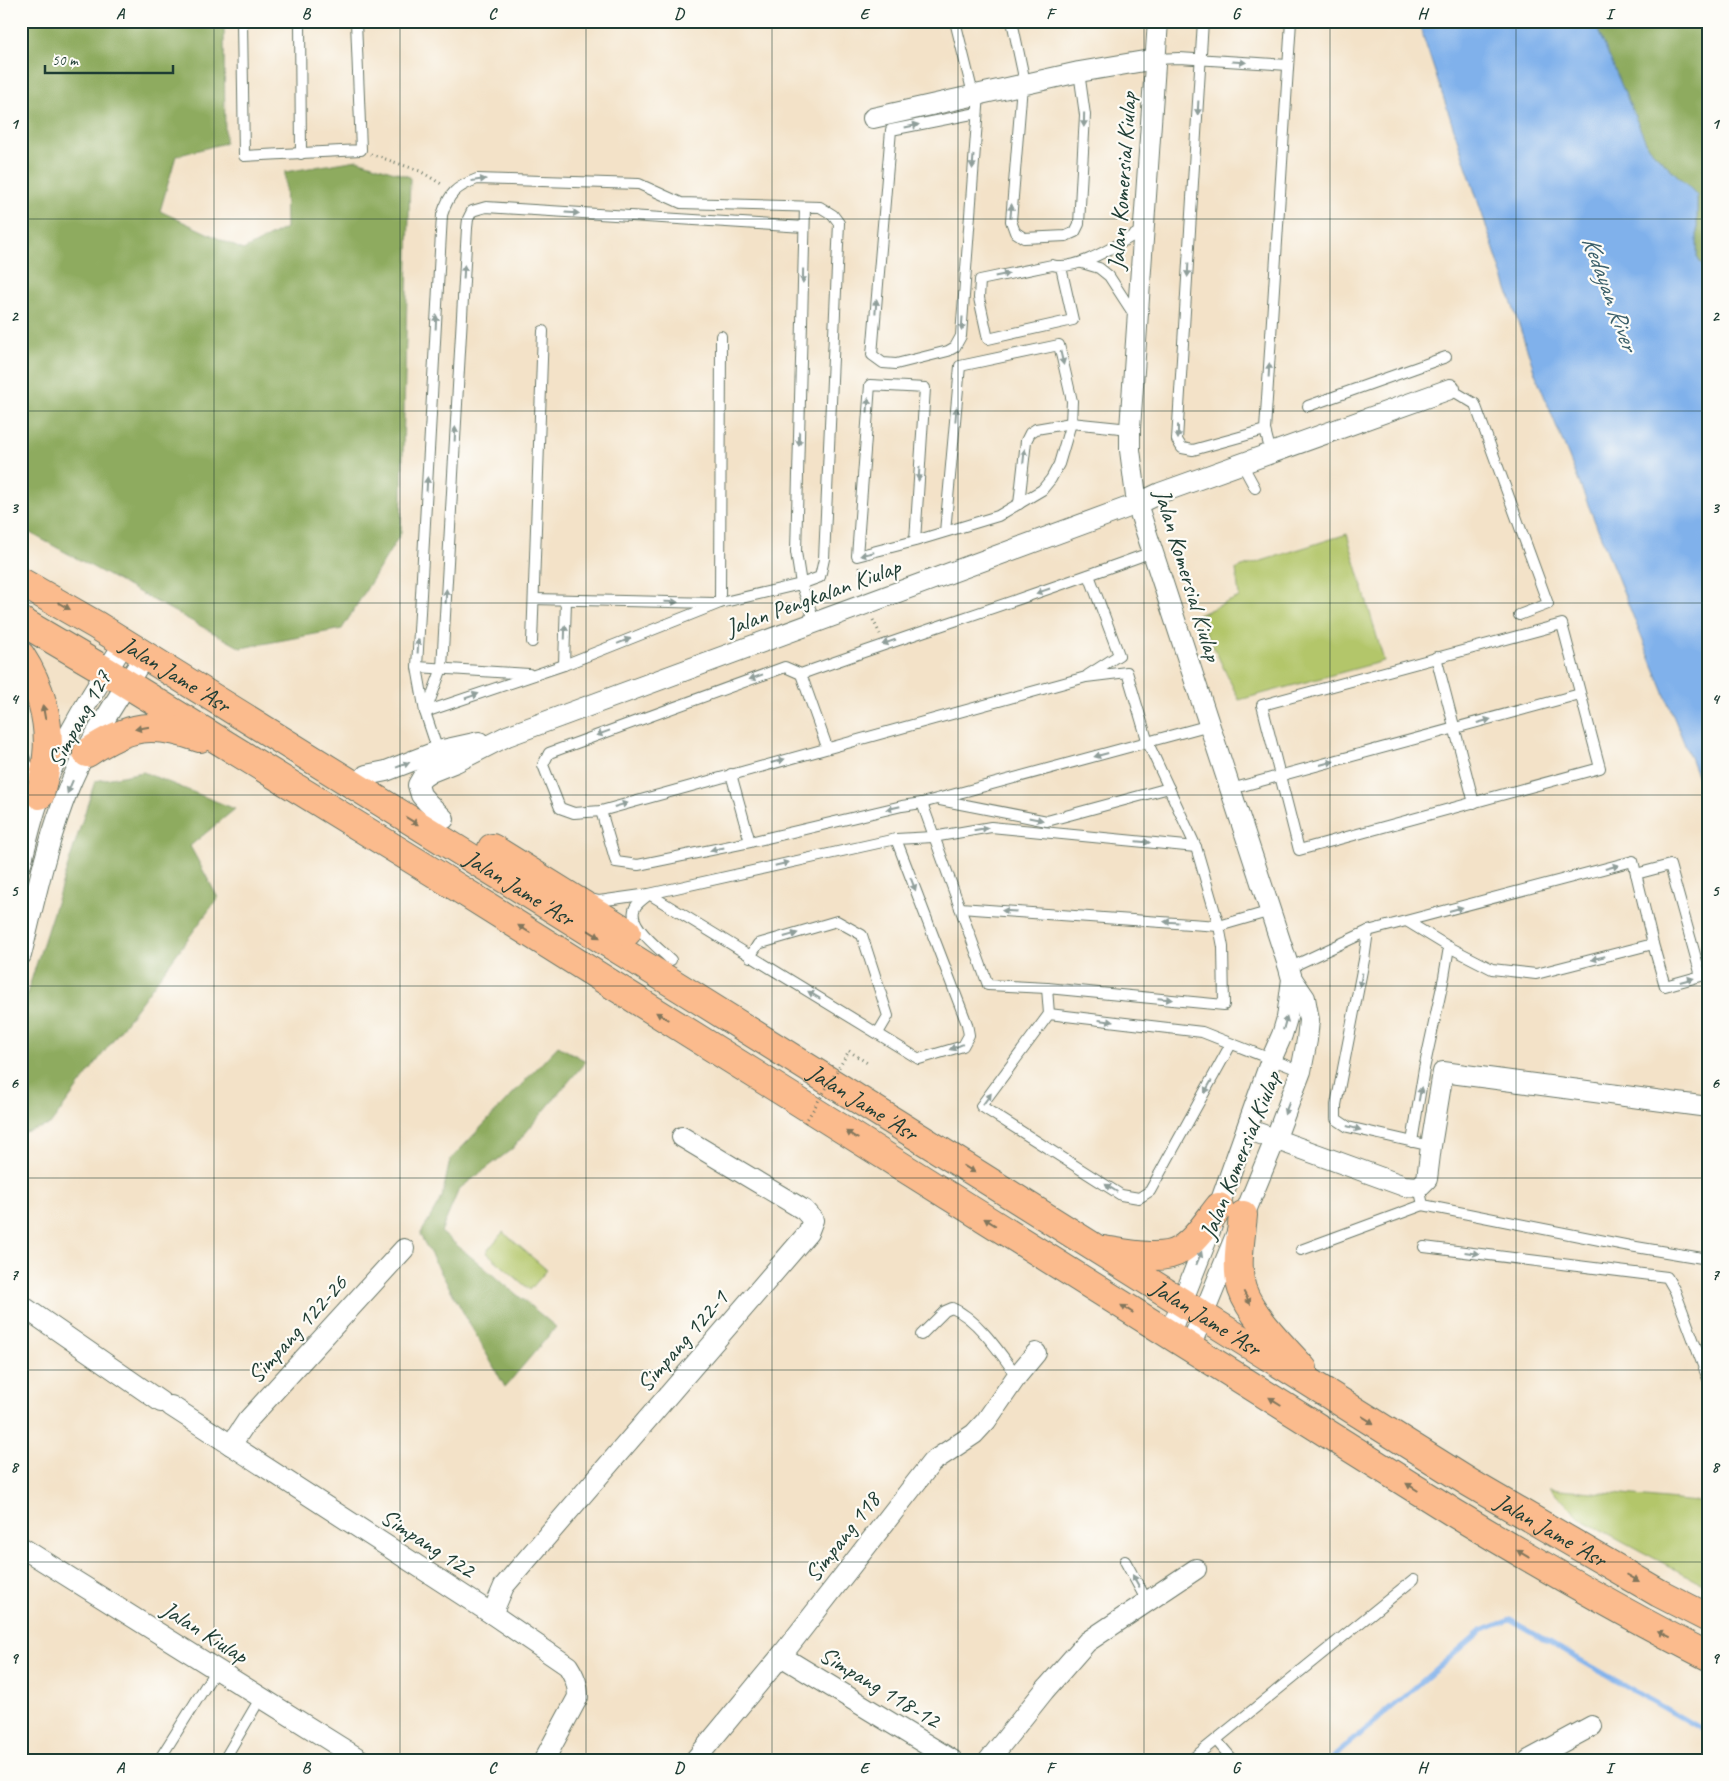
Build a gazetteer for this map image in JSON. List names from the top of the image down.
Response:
{
  "streets": {
    "main road": ["Jalan Jame 'Asr"],
    "street": [
      "Jalan Komersial Kiulap",
      "Jalan Pengkalan Kiulap",
      "Simpang 127",
      "Simpang 122-26",
      "Simpang 122-1",
      "Simpang 118",
      "Simpang 122",
      "Jalan Kiulap",
      "Simpang 118-12"
    ]
  },
  "crossings": [
    ["Jalan Komersial Kiulap", "Jalan Pengkalan Kiulap"],
    ["Jalan Komersial Kiulap", "Jalan Jame 'Asr"],
    ["Jalan Jame 'Asr", "Simpang 127"],
    ["Simpang 122-26", "Simpang 122"],
    ["Simpang 122-1", "Simpang 122"],
    ["Simpang 118", "Simpang 118-12"]
  ],
  "water": ["Kedayan River"],
  "scale_bar": "50 m",
  "grid": {
    "columns": [
      "A",
      "B",
      "C",
      "D",
      "E",
      "F",
      "G",
      "H",
      "I"
    ],
    "rows": [
      "1",
      "2",
      "3",
      "4",
      "5",
      "6",
      "7",
      "8",
      "9"
    ]
  }
}
